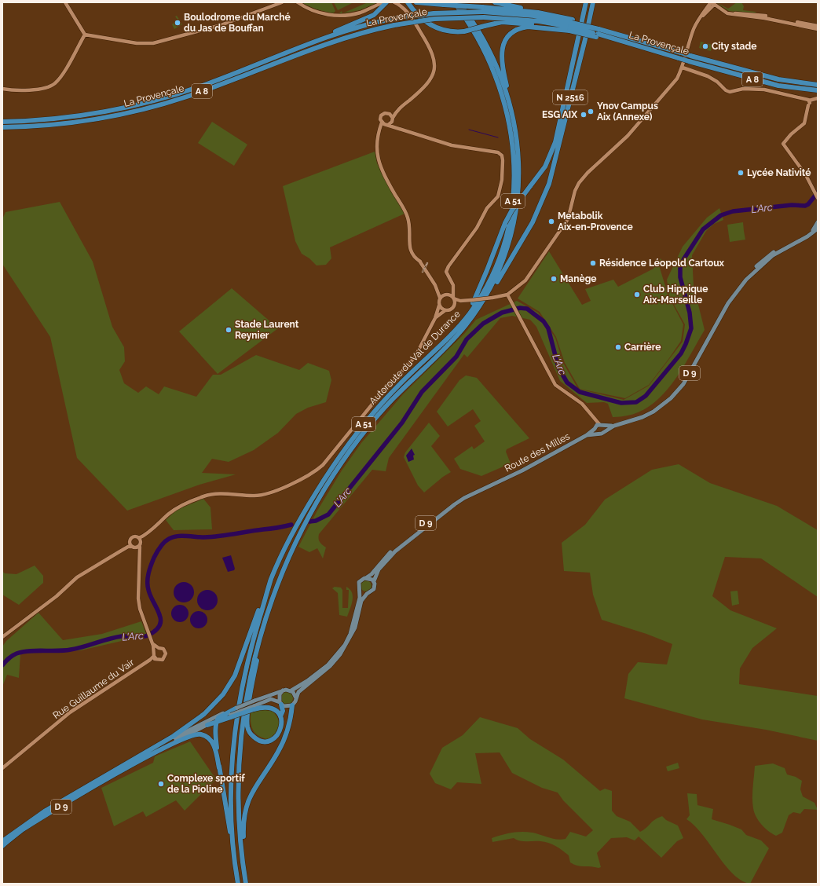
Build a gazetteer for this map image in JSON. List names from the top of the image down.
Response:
{
  "streets": {
    "highway": [
      "La Provençale",
      "A 8",
      "N 2516",
      "A 51",
      "Autoroute du Val de Durance",
      "D 9"
    ],
    "main road": ["Route des Milles", "Rue Guillaume du Vair"]
  },
  "crossings": [
    ["N 2516", "Autoroute du Val de Durance"],
    ["D 9", "Route des Milles"]
  ],
  "water": ["L'Arc"],
  "places": [
    "Boulodrome du Marché du Jas de Bouffan",
    "City stade",
    "Ynov Campus Aix (Annexe)",
    "ESG AIX",
    "Lycée Nativité",
    "Metabolik Aix-en-Provence",
    "Résidence Léopold Cartoux",
    "Manège",
    "Club Hippique Aix-Marseille",
    "Stade Laurent Reynier",
    "Carrière",
    "Complexe sportif de la Pioline"
  ]
}
